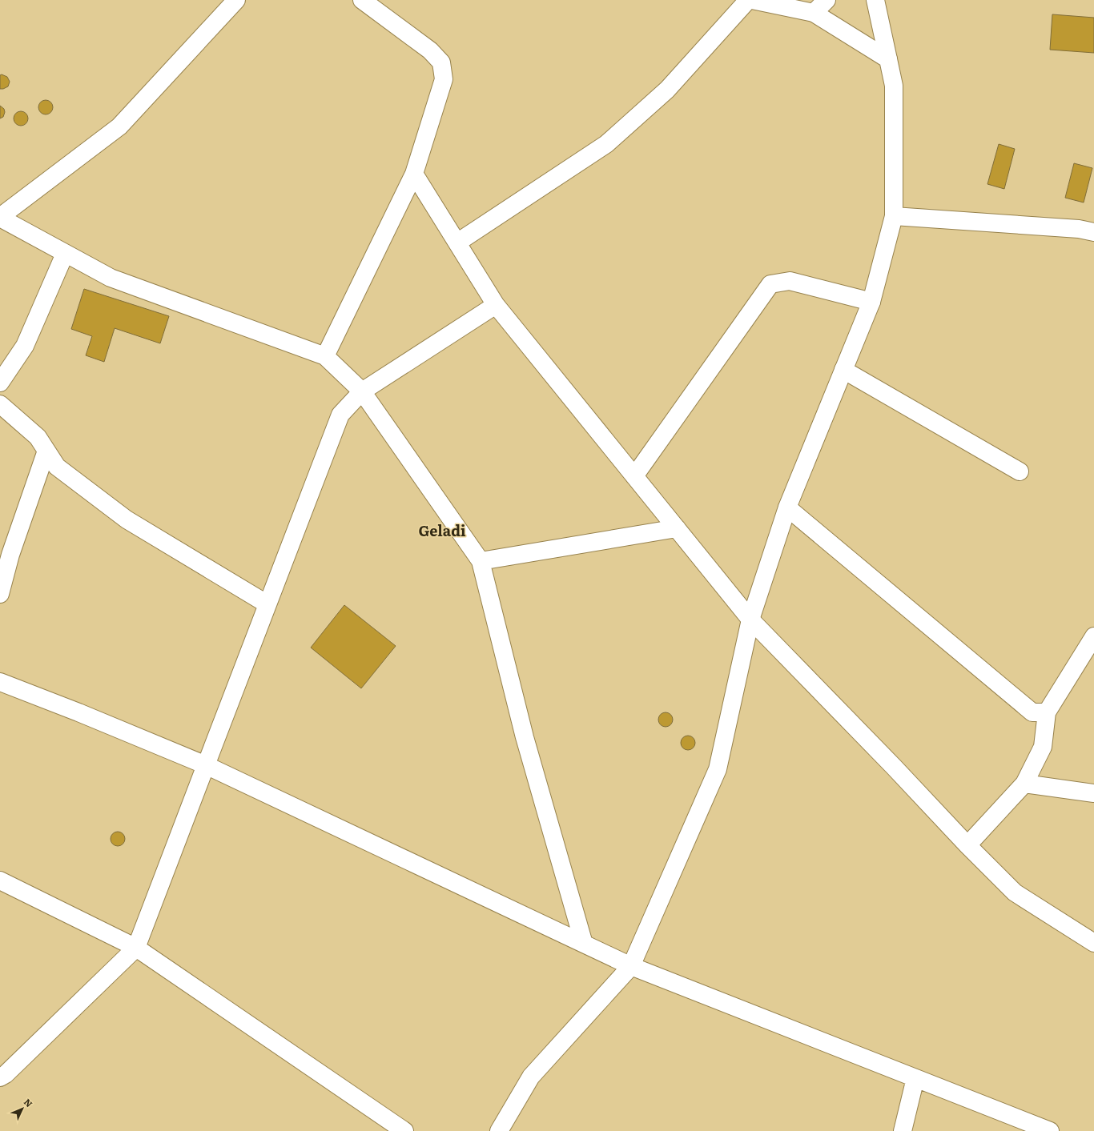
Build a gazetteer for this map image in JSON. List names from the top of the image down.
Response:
{
  "districts": ["Geladi"],
  "north": "top right"
}
